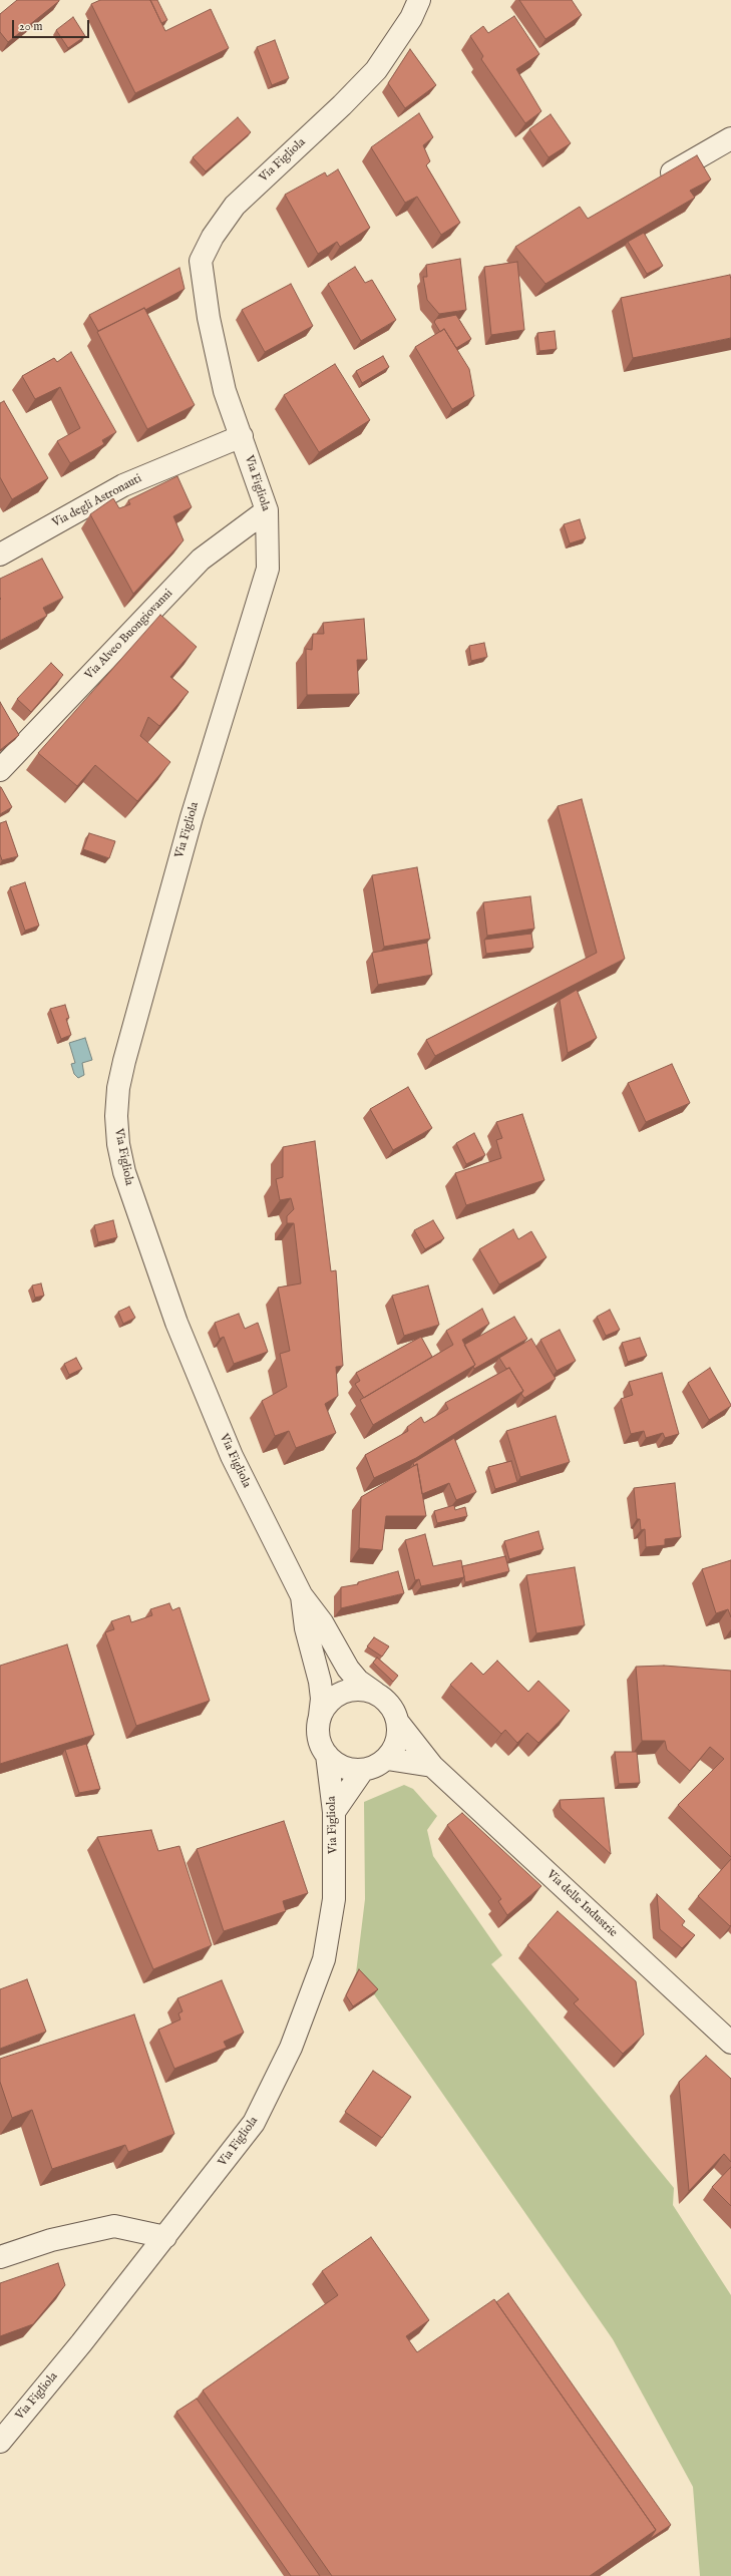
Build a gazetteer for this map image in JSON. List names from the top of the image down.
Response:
{
  "streets": {
    "street": [
      "Via Figliola",
      "Via degli Astronauti",
      "Via Alveo Buongiovanni",
      "Via delle Industrie"
    ]
  },
  "crossings": [
    ["Via Figliola", "Via degli Astronauti"],
    ["Via Figliola", "Via Alveo Buongiovanni"],
    ["Via Figliola", "Via delle Industrie"]
  ],
  "scale_bar": "20 m"
}
